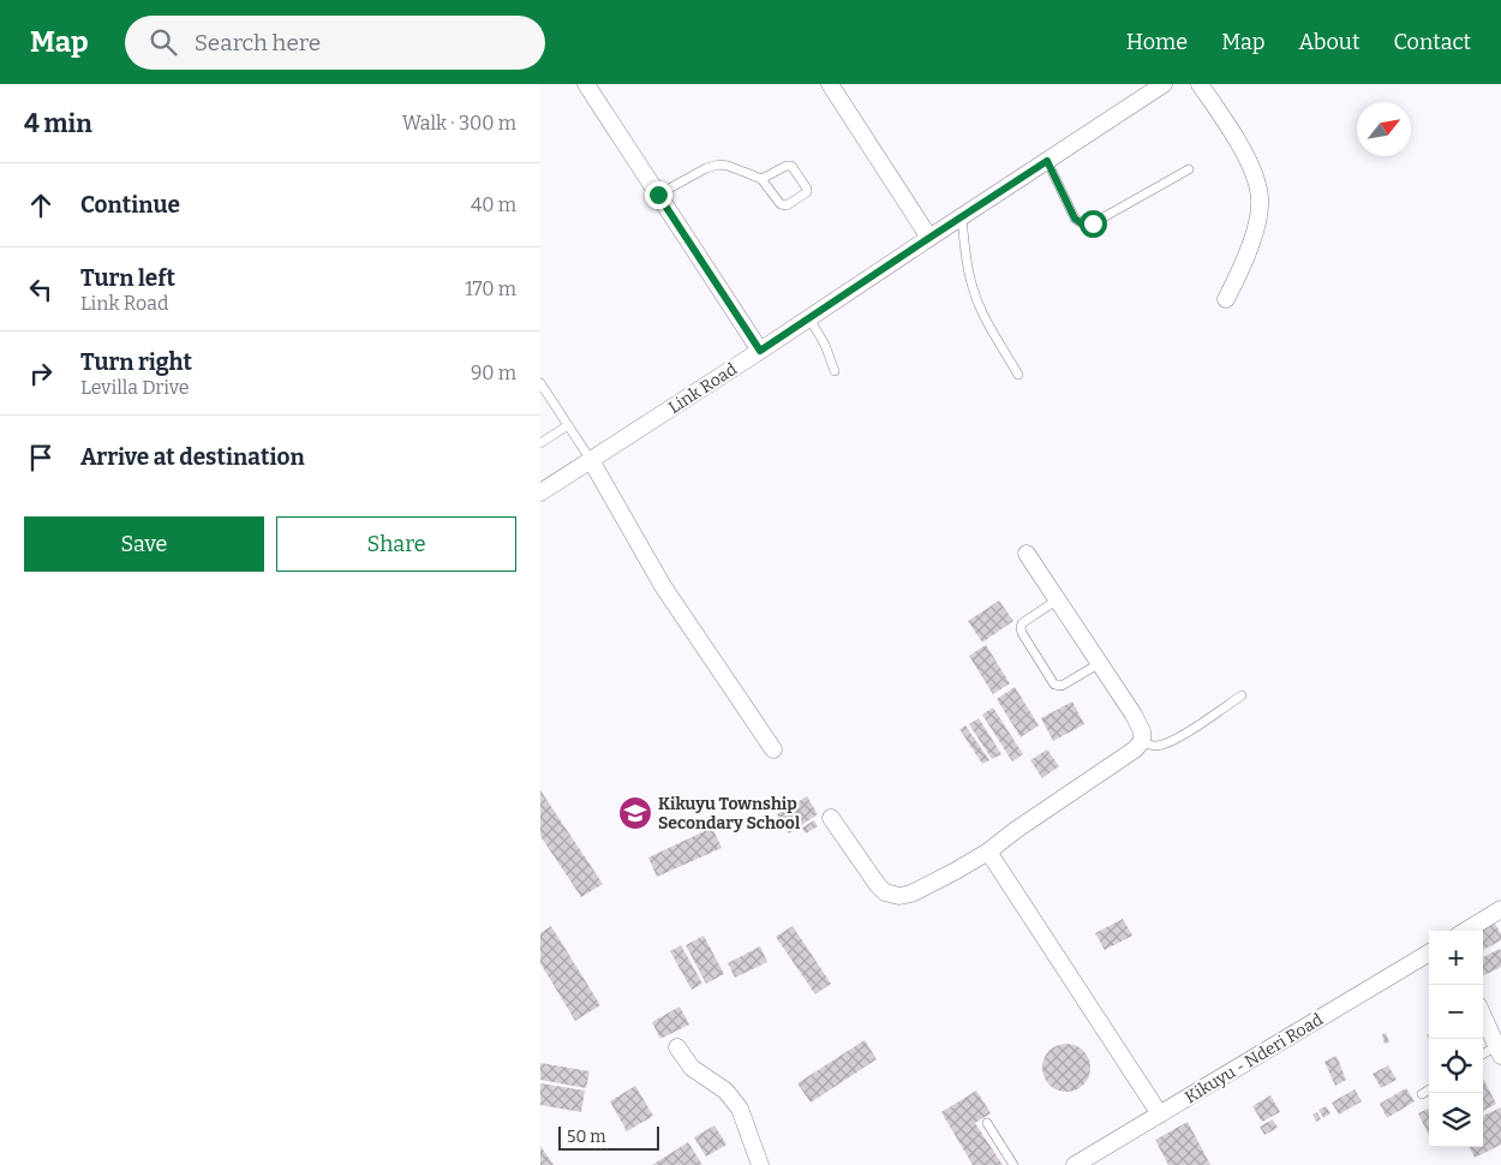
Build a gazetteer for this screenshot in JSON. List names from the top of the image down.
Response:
{
  "streets": {
    "street": ["Link Road", "Kikuyu - Nderi Road"]
  },
  "places": {
    "school or university": ["Kikuyu Township Secondary School"]
  },
  "scale_bar": "50 m",
  "north": "top right",
  "page": {
    "header": "Map",
    "search": "Search here",
    "nav": [
      "Home",
      "Map",
      "About",
      "Contact"
    ],
    "heading": ["4 min", "Walk · 300 m"],
    "list": [
      ["Continue", "40 m"],
      ["Turn left", "Link Road", "170 m"],
      ["Turn right", "Levilla Drive", "90 m"],
      "Arrive at destination"
    ],
    "buttons": ["Save", "Share"],
    "map_buttons": ["+", "−"],
    "scale": "50 m"
  }
}
